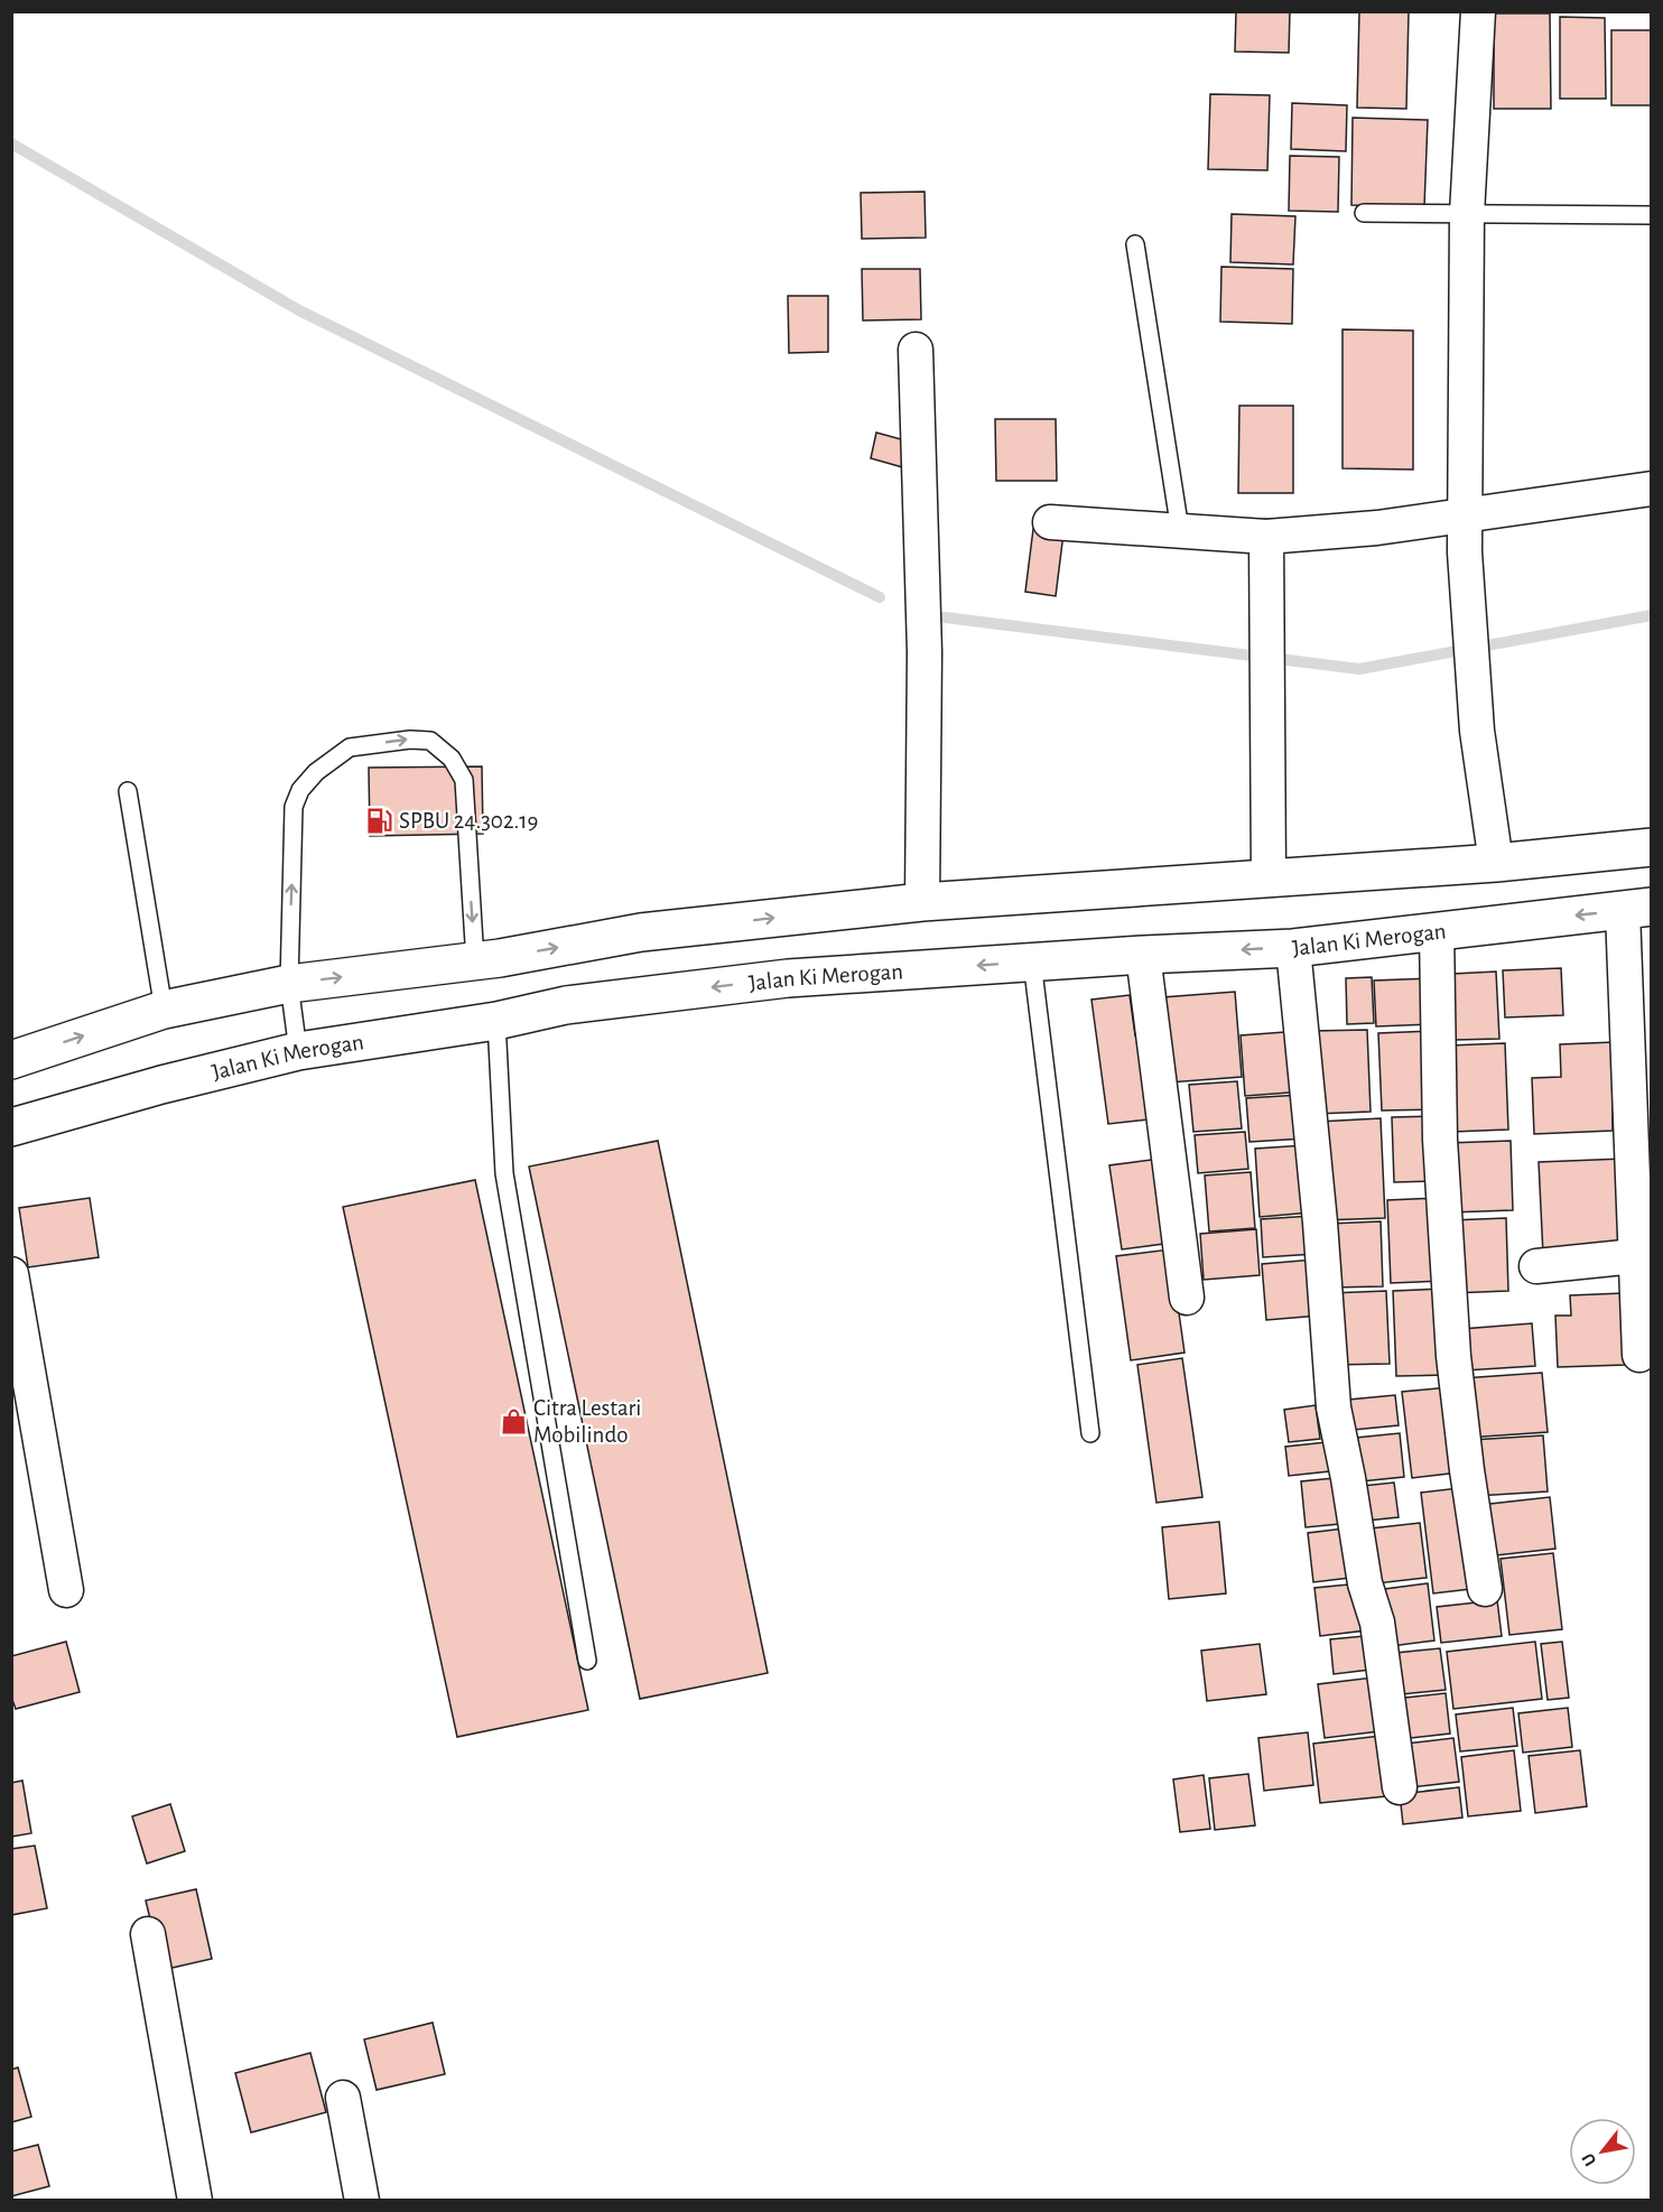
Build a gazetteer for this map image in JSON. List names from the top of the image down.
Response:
{
  "streets": {
    "highway": ["Jalan Ki Merogan"]
  },
  "places": {
    "fuel station": ["SPBU 24.302.19"],
    "shop": ["Citra Lestari Mobilindo"]
  },
  "north": "bottom left"
}
